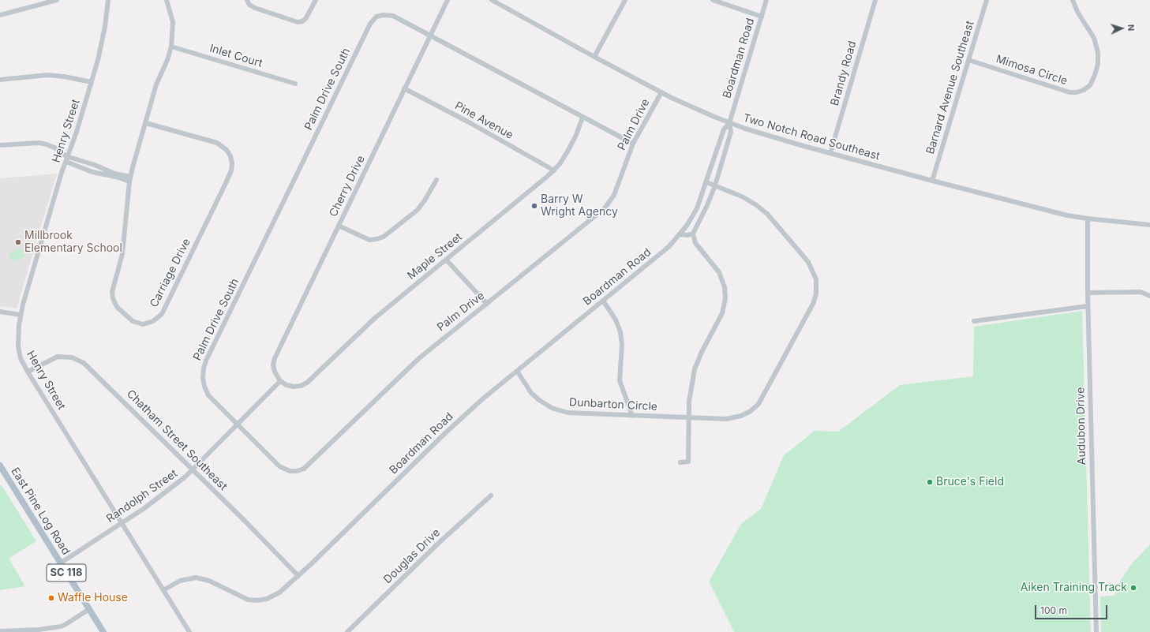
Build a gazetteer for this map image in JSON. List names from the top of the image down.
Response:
{
  "streets": {
    "main road": ["East Pine Log Road", "SC 118"],
    "street": [
      "Inlet Court",
      "Boardman Road",
      "Mimosa Circle",
      "Brandy Road",
      "Barnard Avenue Southeast",
      "Palm Drive South",
      "Pine Avenue",
      "Palm Drive",
      "Henry Street",
      "Two Notch Road Southeast",
      "Cherry Drive",
      "Maple Street",
      "Carriage Drive",
      "Dunbarton Circle",
      "Audubon Drive",
      "Chatham Street Southeast",
      "Randolph Street",
      "Douglas Drive"
    ]
  },
  "crossings": [
    ["Inlet Court", "Carriage Drive"],
    ["Boardman Road", "Henry Street"],
    ["Boardman Road", "Two Notch Road Southeast"],
    ["Boardman Road", "Dunbarton Circle"],
    ["Boardman Road", "Chatham Street Southeast"],
    ["Mimosa Circle", "Barnard Avenue Southeast"],
    ["Brandy Road", "Two Notch Road Southeast"],
    ["Barnard Avenue Southeast", "Two Notch Road Southeast"],
    ["Palm Drive South", "Palm Drive"],
    ["Palm Drive South", "Cherry Drive"],
    ["Palm Drive South", "Maple Street"],
    ["Palm Drive South", "Randolph Street"],
    ["Pine Avenue", "Cherry Drive"],
    ["Pine Avenue", "Maple Street"],
    ["Palm Drive", "Two Notch Road Southeast"],
    ["Palm Drive", "Randolph Street"],
    ["Henry Street", "Chatham Street Southeast"],
    ["Henry Street", "Randolph Street"],
    ["Two Notch Road Southeast", "Audubon Drive"],
    ["Cherry Drive", "Maple Street"],
    ["Cherry Drive", "Randolph Street"],
    ["Maple Street", "Randolph Street"],
    ["Chatham Street Southeast", "Randolph Street"],
    ["Randolph Street", "East Pine Log Road"]
  ],
  "places": [
    "Barry W Wright Agency",
    "Millbrook Elementary School",
    "Bruce's Field",
    "Aiken Training Track",
    "Waffle House"
  ],
  "scale_bar": "100 m",
  "north": "right"
}
